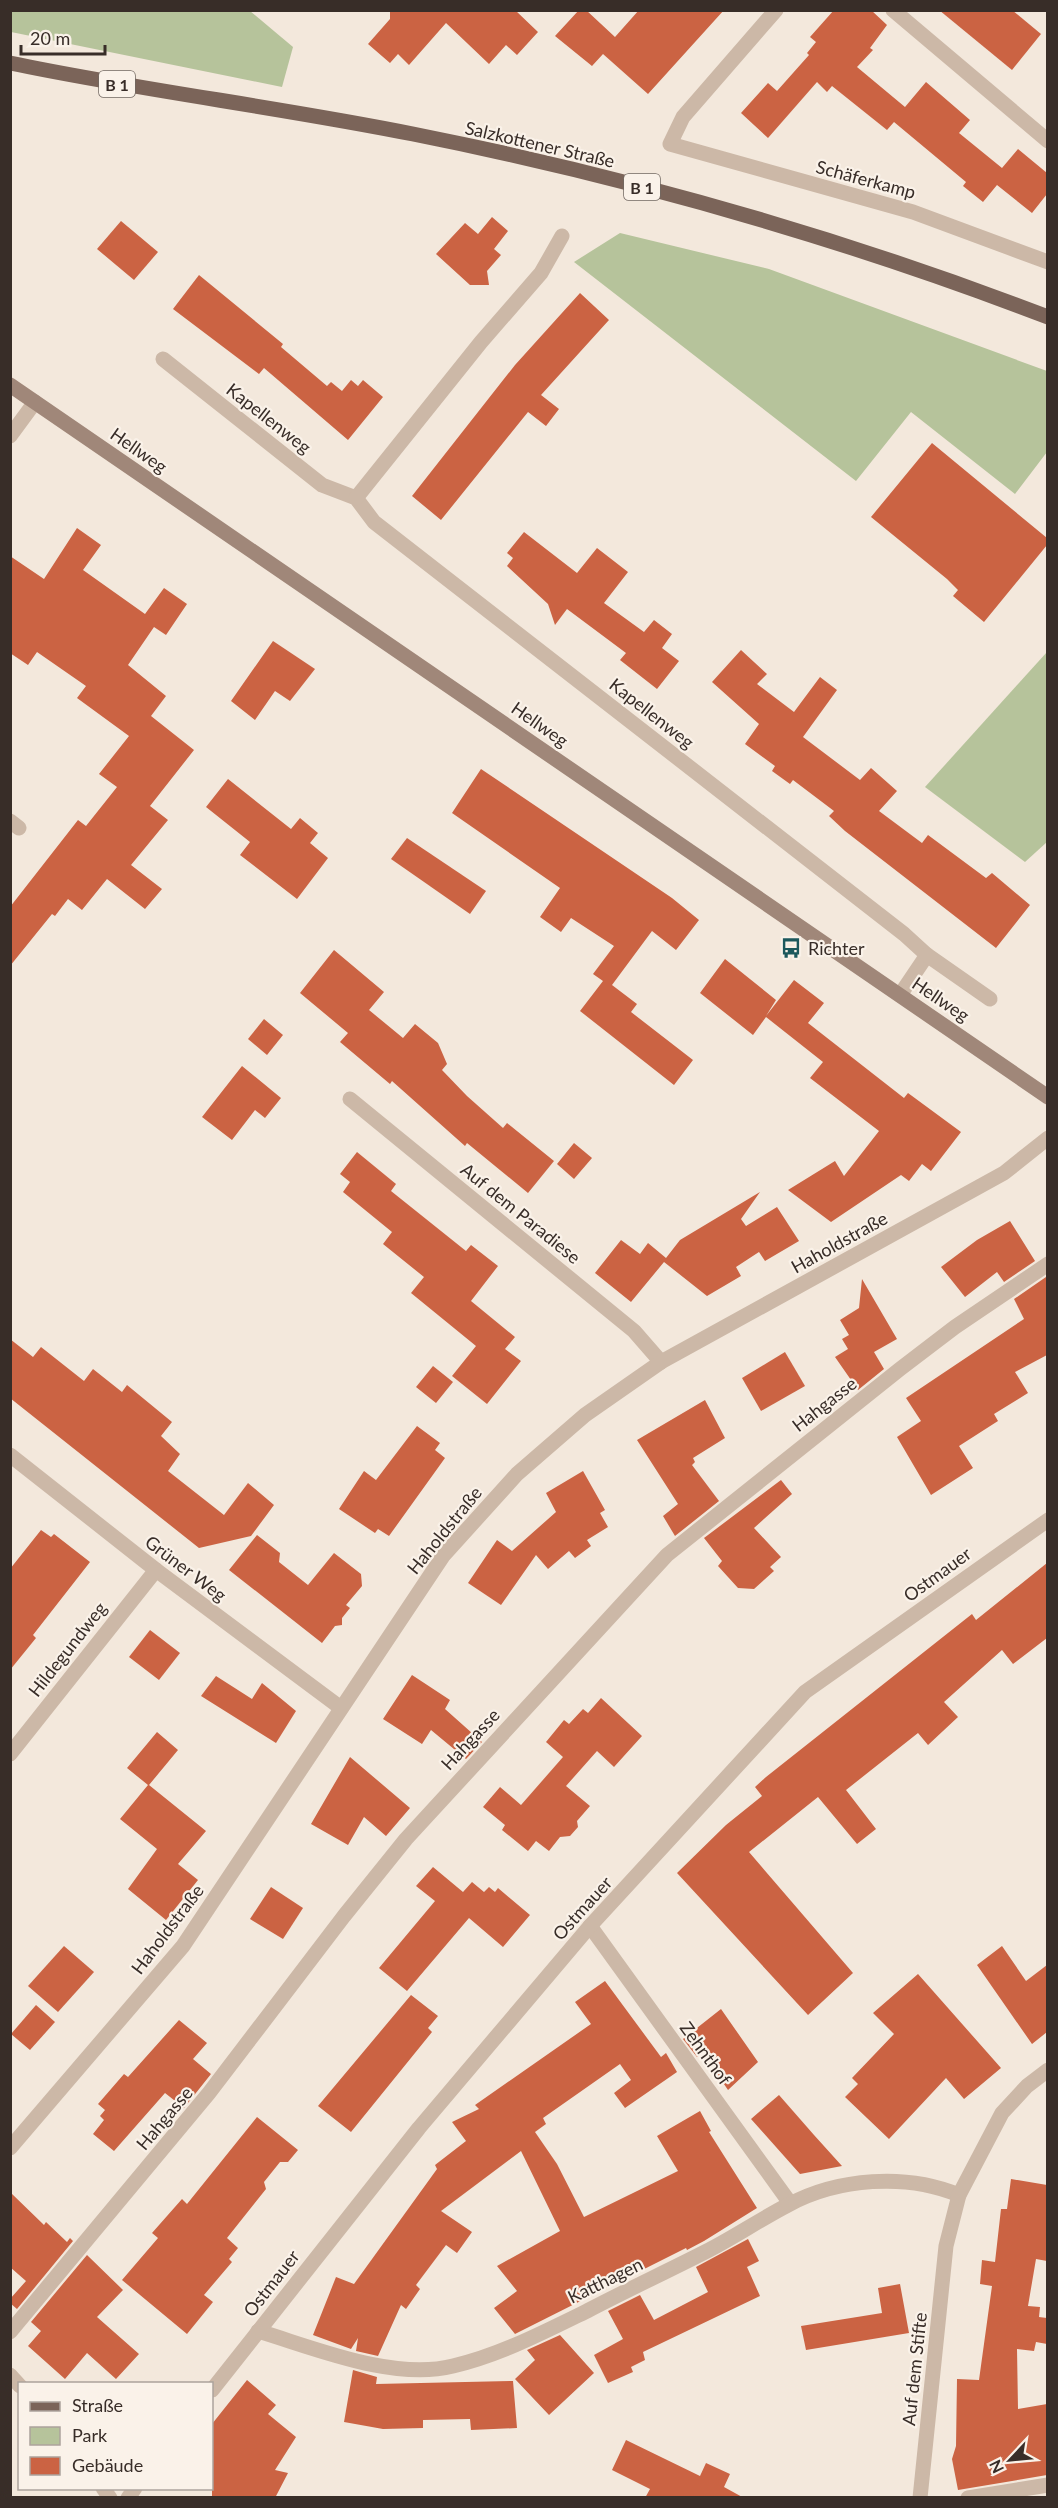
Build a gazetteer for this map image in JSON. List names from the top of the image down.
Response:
{
  "streets": {
    "main road": ["B 1", "Salzkottener Straße", "Hellweg"],
    "street": [
      "Schäferkamp",
      "Kapellenweg",
      "Auf dem Paradiese",
      "Haholdstraße",
      "Hahgasse",
      "Grüner Weg",
      "Ostmauer",
      "Hildegundweg",
      "Zehnthof",
      "Katthagen",
      "Auf dem Stifte"
    ]
  },
  "crossings": [
    ["Auf dem Paradiese", "Haholdstraße"],
    ["Haholdstraße", "Grüner Weg"],
    ["Grüner Weg", "Hildegundweg"],
    ["Ostmauer", "Zehnthof"],
    ["Ostmauer", "Katthagen"],
    ["Zehnthof", "Katthagen"],
    ["Katthagen", "Auf dem Stifte"]
  ],
  "places": {
    "bus stop": ["Richter"]
  },
  "legend": ["Straße", "Park", "Gebäude"],
  "scale_bar": "20 m",
  "north": "bottom left"
}
